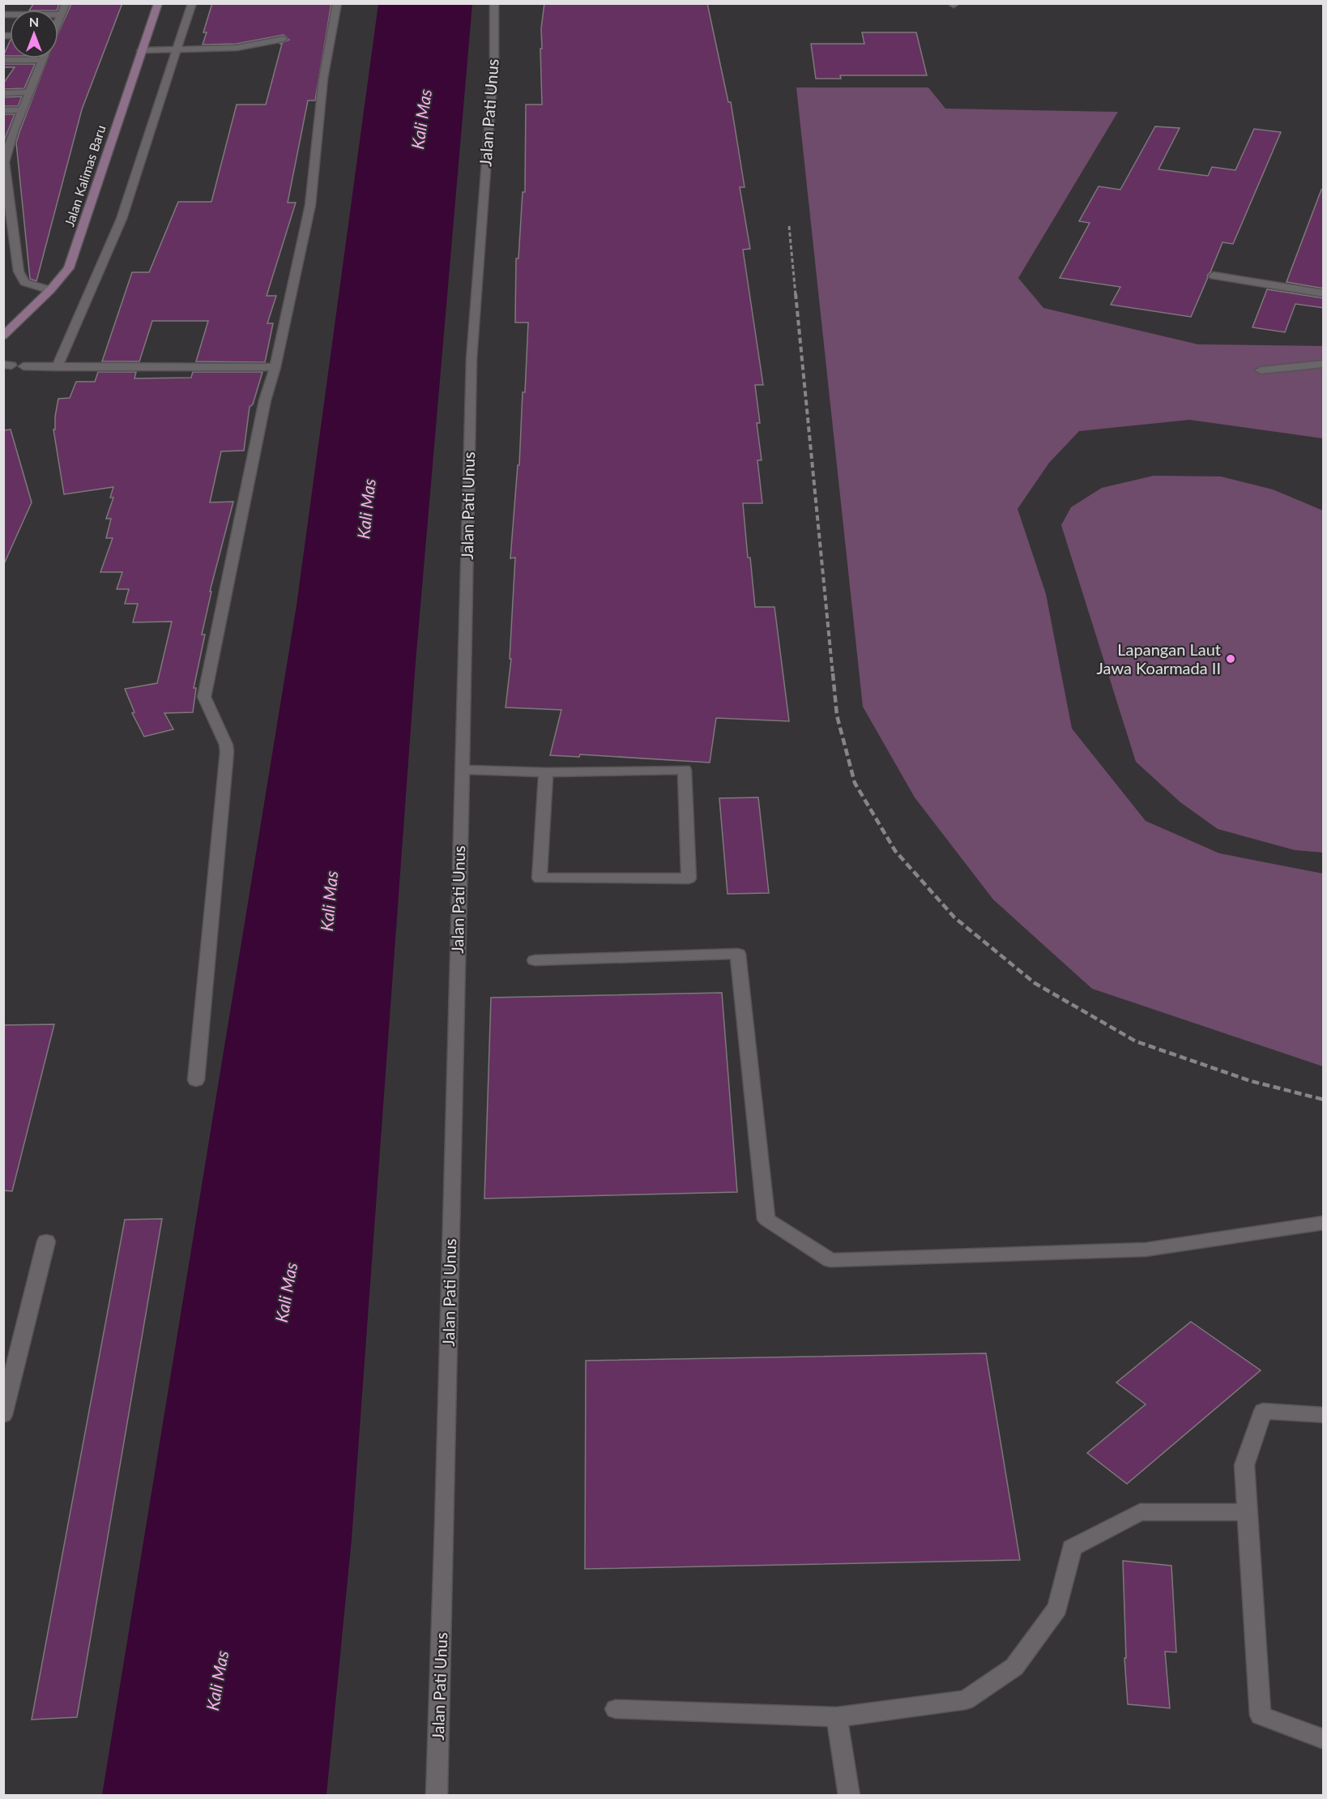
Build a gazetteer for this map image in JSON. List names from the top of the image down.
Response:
{
  "streets": {
    "street": ["Jalan Pati Unus", "Jalan Kalimas Baru"]
  },
  "water": ["Kali Mas"],
  "places": ["Lapangan Laut Jawa Koarmada II"],
  "north": "top"
}
